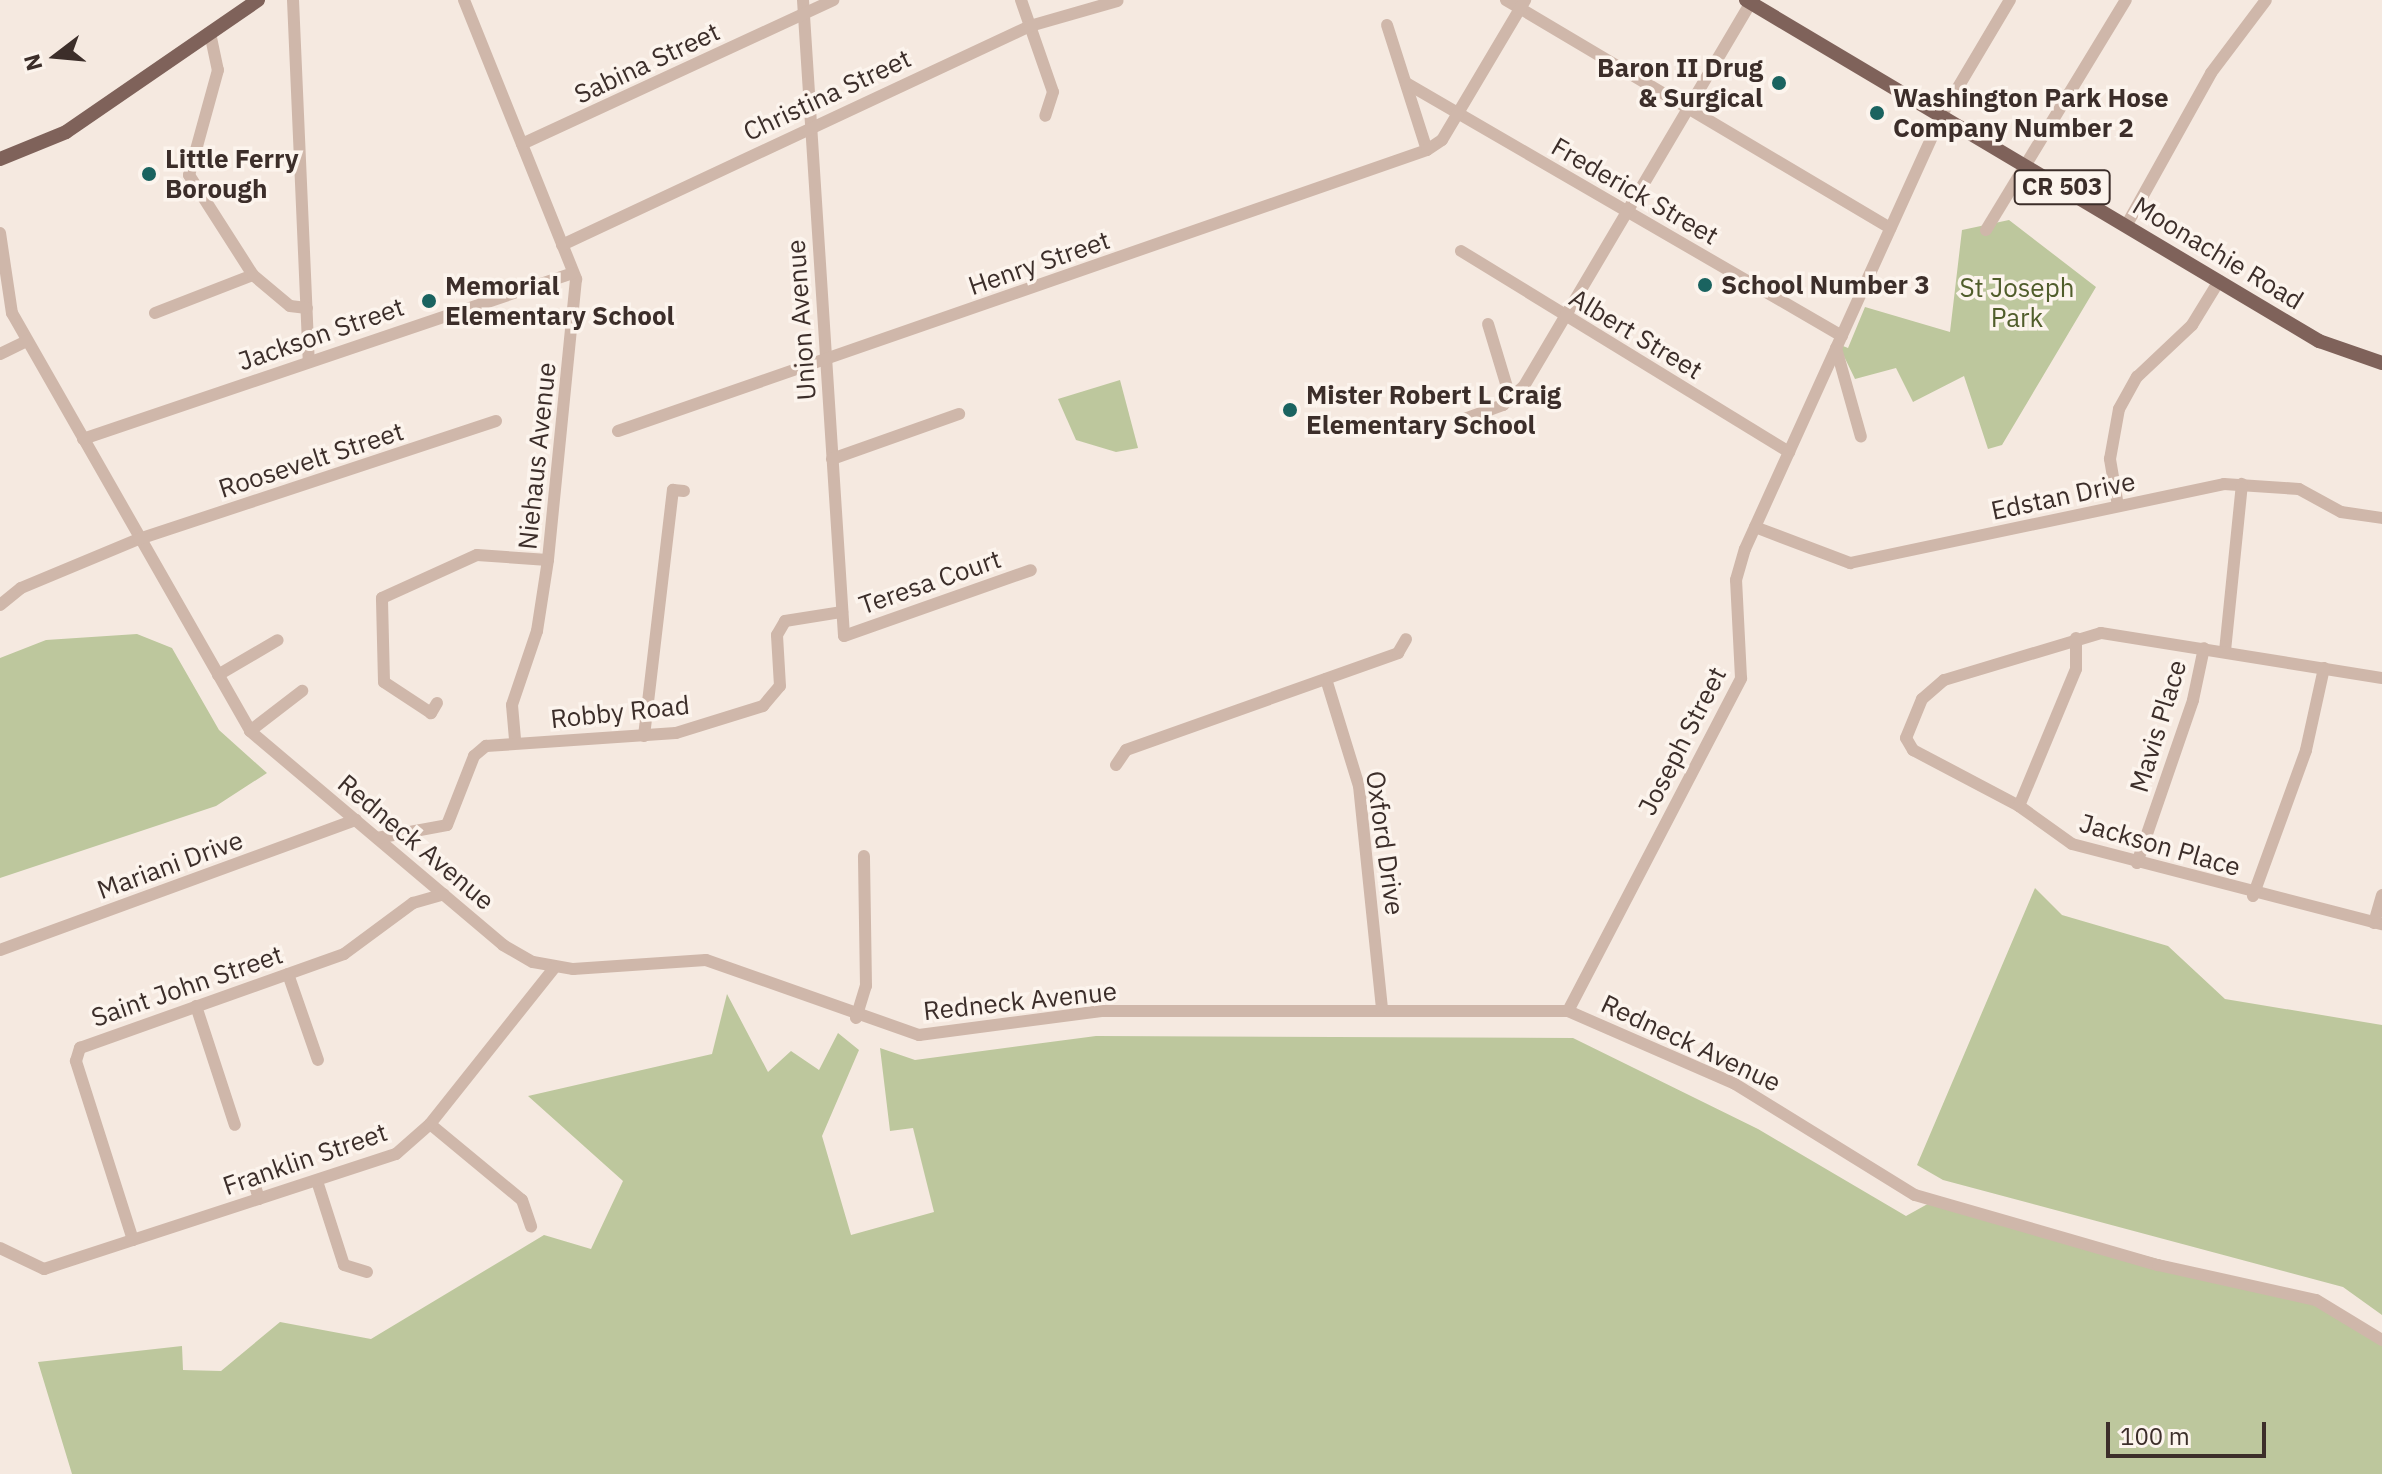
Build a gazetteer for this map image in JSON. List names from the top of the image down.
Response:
{
  "streets": {
    "main road": ["CR 503", "Moonachie Road"],
    "street": [
      "Sabina Street",
      "Christina Street",
      "Frederick Street",
      "Henry Street",
      "Union Avenue",
      "Jackson Street",
      "Albert Street",
      "Niehaus Avenue",
      "Roosevelt Street",
      "Edstan Drive",
      "Teresa Court",
      "Robby Road",
      "Mavis Place",
      "Joseph Street",
      "Redneck Avenue",
      "Oxford Drive",
      "Jackson Place",
      "Mariani Drive",
      "Saint John Street",
      "Franklin Street"
    ]
  },
  "crossings": [
    ["Sabina Street", "Union Avenue"],
    ["Sabina Street", "Niehaus Avenue"],
    ["Christina Street", "Union Avenue"],
    ["Christina Street", "Niehaus Avenue"],
    ["Frederick Street", "Joseph Street"],
    ["Moonachie Road", "Joseph Street"],
    ["Henry Street", "Union Avenue"],
    ["Union Avenue", "Teresa Court"],
    ["Union Avenue", "Robby Road"],
    ["Jackson Street", "Niehaus Avenue"],
    ["Jackson Street", "Redneck Avenue"],
    ["Albert Street", "Joseph Street"],
    ["Niehaus Avenue", "Robby Road"],
    ["Roosevelt Street", "Redneck Avenue"],
    ["Edstan Drive", "Joseph Street"],
    ["Robby Road", "Redneck Avenue"],
    ["Mavis Place", "Jackson Place"],
    ["Joseph Street", "Redneck Avenue"],
    ["Redneck Avenue", "Oxford Drive"],
    ["Redneck Avenue", "Mariani Drive"],
    ["Redneck Avenue", "Saint John Street"],
    ["Redneck Avenue", "Franklin Street"],
    ["Saint John Street", "Franklin Street"]
  ],
  "parks": ["St Joseph Park"],
  "places": [
    "Baron II Drug & Surgical",
    "Washington Park Hose Company Number 2",
    "Little Ferry Borough",
    "School Number 3",
    "Memorial Elementary School",
    "Mister Robert L Craig Elementary School"
  ],
  "scale_bar": "100 m",
  "north": "left"
}
